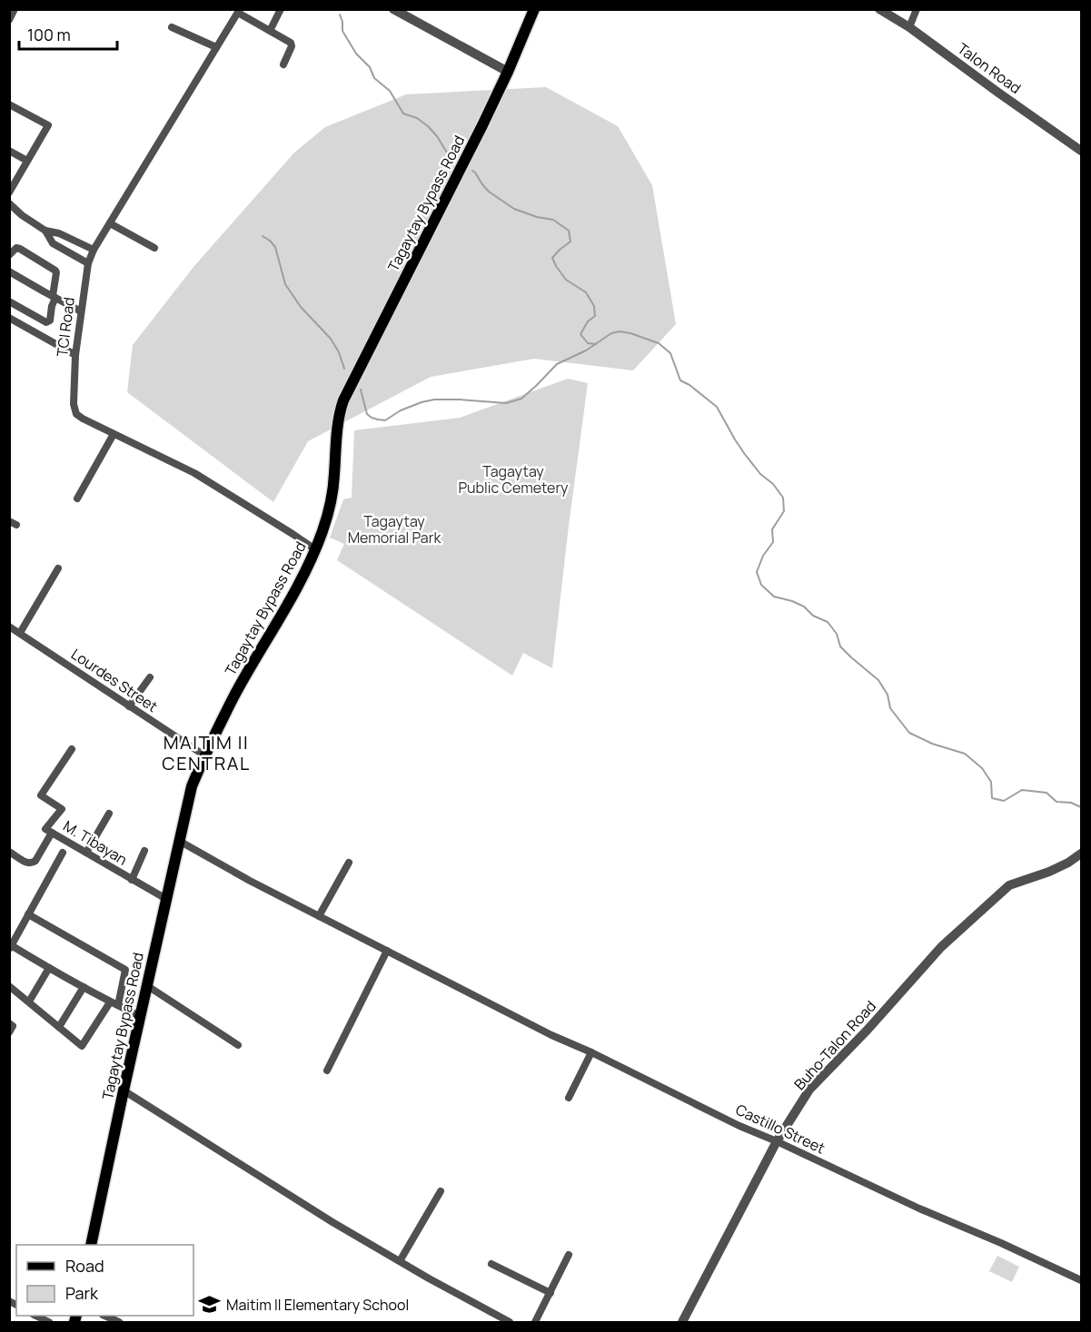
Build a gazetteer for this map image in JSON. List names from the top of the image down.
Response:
{
  "streets": {
    "main road": ["Tagaytay Bypass Road"],
    "street": [
      "Talon Road",
      "TCI Road",
      "Lourdes Street",
      "M. Tibayan",
      "Buho-Talon Road",
      "Castillo Street"
    ]
  },
  "crossings": [
    ["Tagaytay Bypass Road", "TCI Road"],
    ["Tagaytay Bypass Road", "Lourdes Street"],
    ["Tagaytay Bypass Road", "M. Tibayan"],
    ["Tagaytay Bypass Road", "Castillo Street"],
    ["Buho-Talon Road", "Castillo Street"]
  ],
  "districts": ["MAITIM II CENTRAL"],
  "parks": ["Tagaytay Public Cemetery", "Tagaytay Memorial Park"],
  "places": {
    "school or university": ["Maitim II Elementary School"]
  },
  "legend": ["Road", "Park"],
  "scale_bar": "100 m"
}
